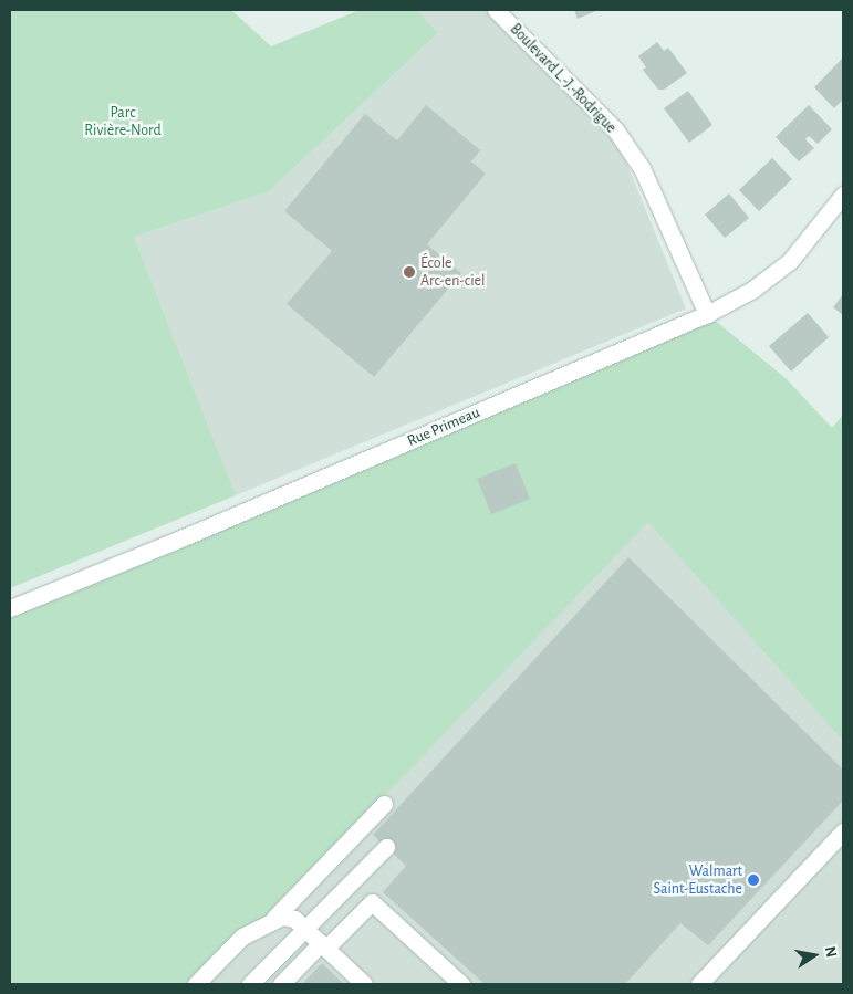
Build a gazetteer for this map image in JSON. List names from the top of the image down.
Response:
{
  "streets": {
    "street": ["Boulevard L.-J.-Rodrigue", "Rue Primeau"]
  },
  "crossings": [
    ["Boulevard L.-J.-Rodrigue", "Rue Primeau"]
  ],
  "parks": ["Parc Rivière-Nord"],
  "places": ["École Arc-en-ciel", "Walmart Saint-Eustache"],
  "north": "right"
}
